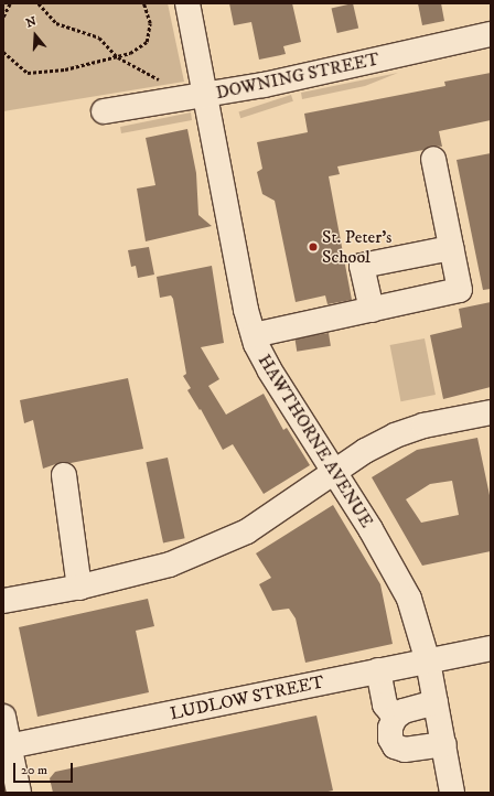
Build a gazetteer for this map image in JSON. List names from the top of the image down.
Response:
{
  "streets": {
    "street": ["DOWNING STREET", "HAWTHORNE AVENUE", "LUDLOW STREET"]
  },
  "crossings": [
    ["DOWNING STREET", "HAWTHORNE AVENUE"],
    ["HAWTHORNE AVENUE", "LUDLOW STREET"]
  ],
  "places": ["St. Peter's School"],
  "scale_bar": "20 m",
  "north": "top"
}
